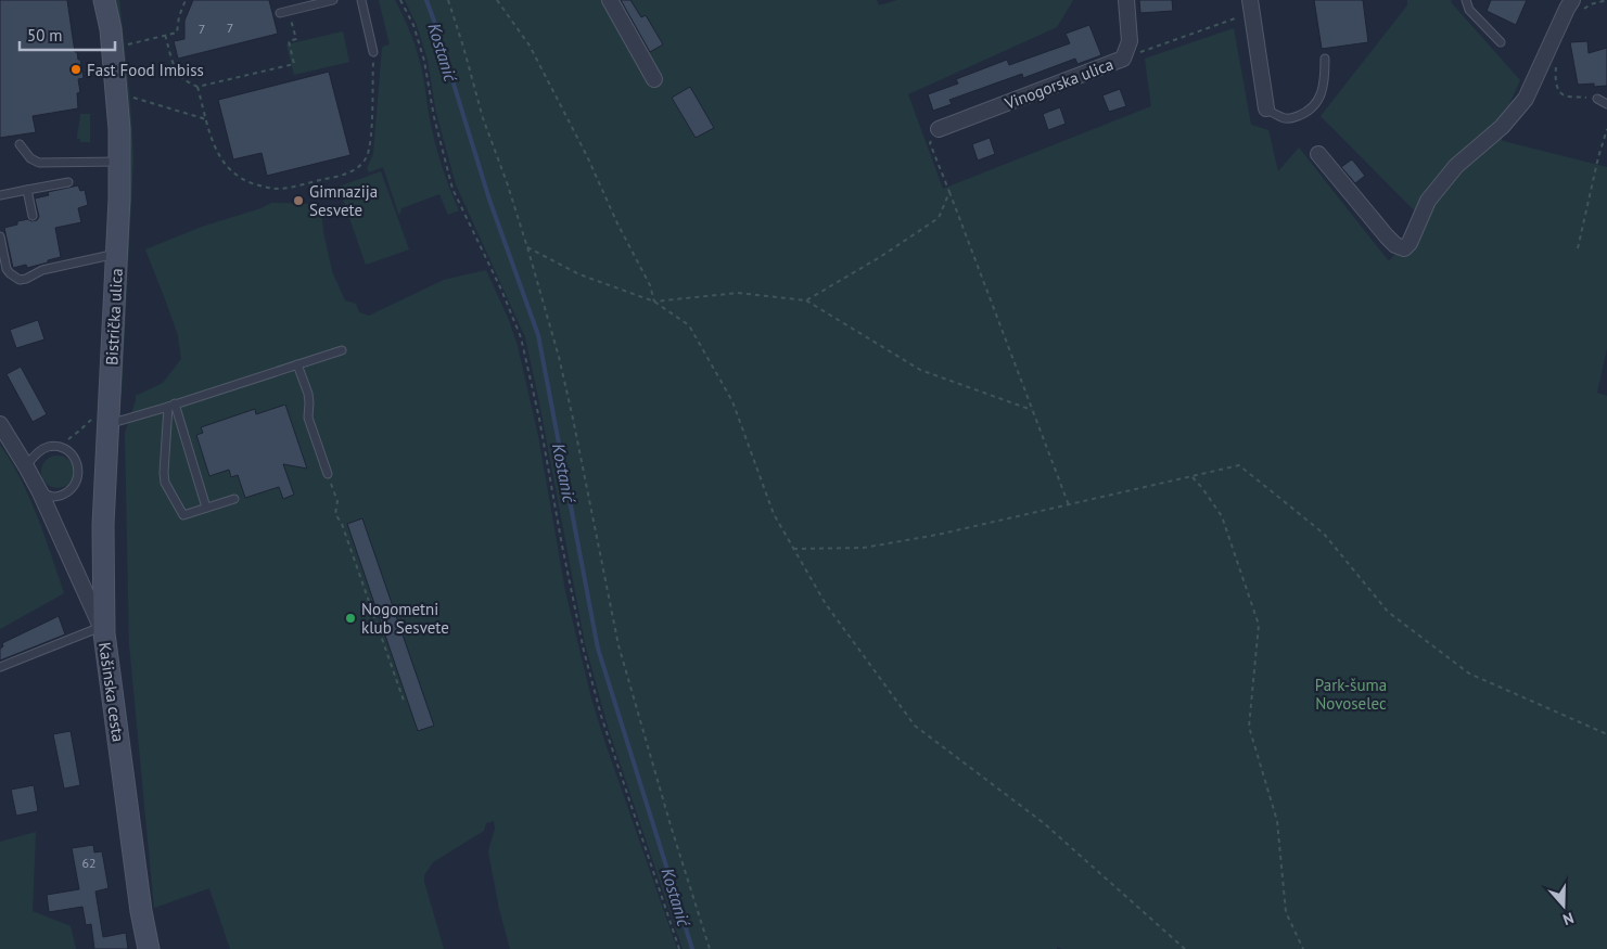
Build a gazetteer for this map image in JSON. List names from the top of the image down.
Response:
{
  "streets": {
    "main road": ["Bistrička ulica", "Kašinska cesta"],
    "street": ["Vinogorska ulica"]
  },
  "crossings": [
    ["Bistrička ulica", "Kašinska cesta"]
  ],
  "water": ["Kostanić"],
  "parks": ["Park-šuma Novoselec"],
  "places": ["Fast Food Imbiss", "Gimnazija Sesvete", "Nogometni klub Sesvete"],
  "house_numbers": ["7", "7", "62"],
  "scale_bar": "50 m",
  "north": "bottom"
}
